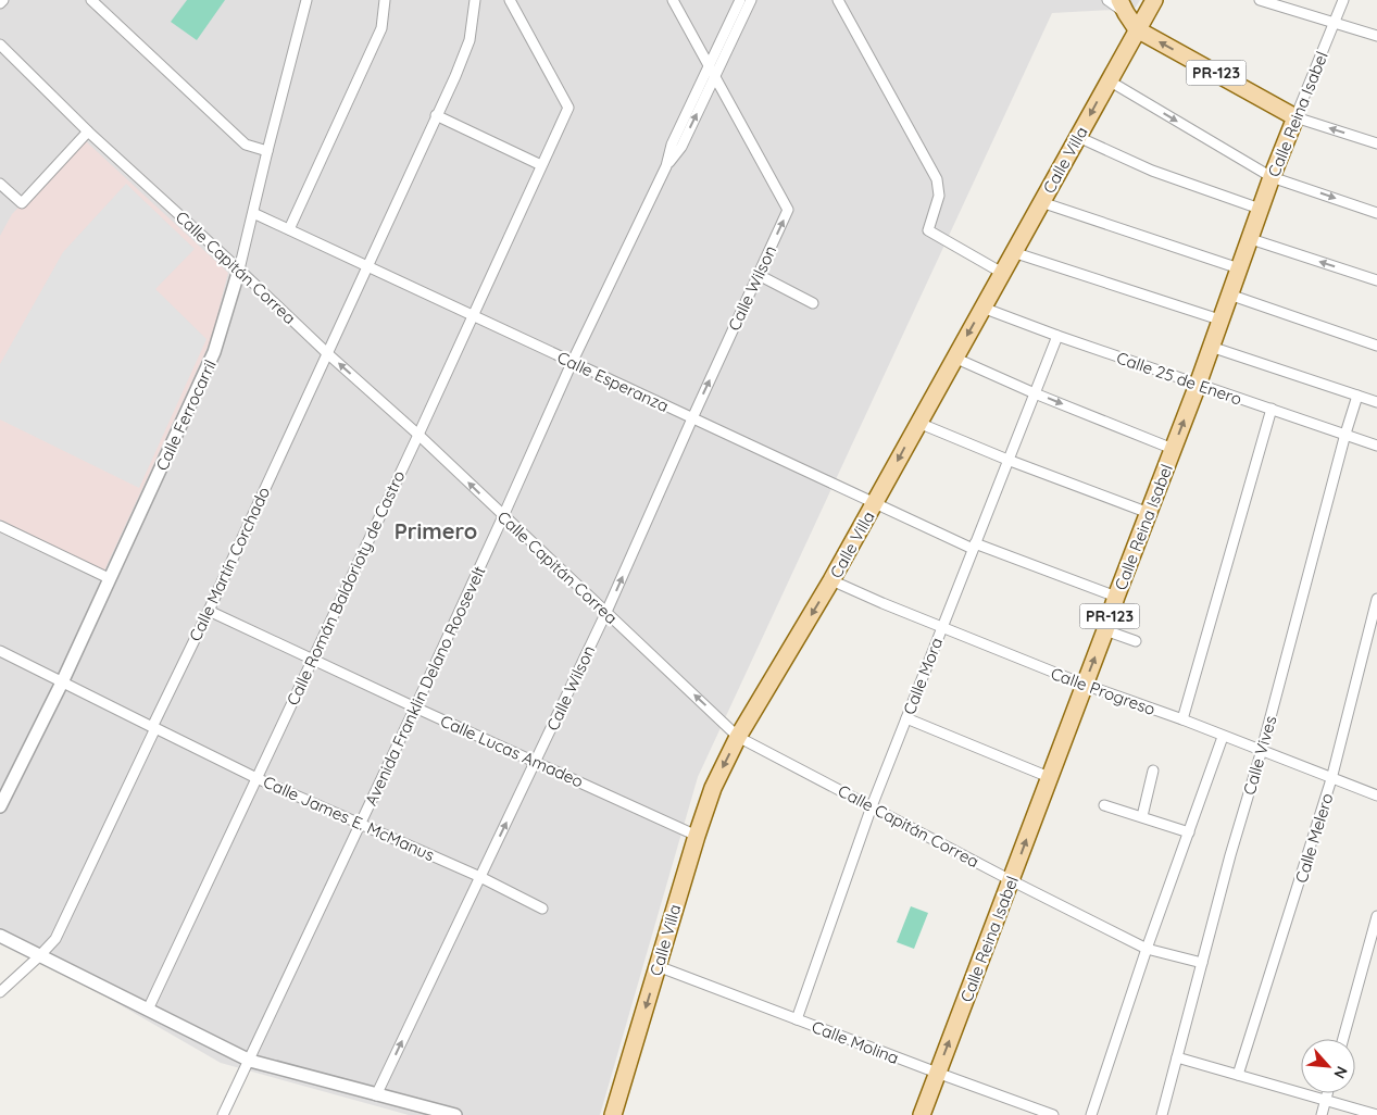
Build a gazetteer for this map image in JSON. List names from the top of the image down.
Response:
{
  "streets": {
    "main road": ["PR-123", "Calle Reina Isabel", "Calle Villa"],
    "street": [
      "Calle Capitán Correa",
      "Calle Wilson",
      "Calle 25 de Enero",
      "Calle Esperanza",
      "Calle Ferrocarril",
      "Calle Martín Corchado",
      "Calle Román Baldorioty de Castro",
      "Calle Mora",
      "Avenida Franklin Delano Roosevelt",
      "Calle Progreso",
      "Calle Lucas Amadeo",
      "Calle Vives",
      "Calle James E. McManus",
      "Calle Melero",
      "Calle Molina"
    ]
  },
  "crossings": [
    ["PR-123", "Calle Reina Isabel"],
    ["PR-123", "Calle Villa"],
    ["Calle Reina Isabel", "Calle Capitán Correa"],
    ["Calle Reina Isabel", "Calle 25 de Enero"],
    ["Calle Reina Isabel", "Calle Esperanza"],
    ["Calle Reina Isabel", "Calle Progreso"],
    ["Calle Reina Isabel", "Calle Molina"],
    ["Calle Villa", "Calle Capitán Correa"],
    ["Calle Villa", "Calle 25 de Enero"],
    ["Calle Villa", "Calle Esperanza"],
    ["Calle Villa", "Calle Progreso"],
    ["Calle Villa", "Calle Lucas Amadeo"],
    ["Calle Villa", "Calle Molina"],
    ["Calle Capitán Correa", "Calle Wilson"],
    ["Calle Capitán Correa", "Calle Ferrocarril"],
    ["Calle Capitán Correa", "Calle Martín Corchado"],
    ["Calle Capitán Correa", "Calle Román Baldorioty de Castro"],
    ["Calle Capitán Correa", "Calle Mora"],
    ["Calle Capitán Correa", "Avenida Franklin Delano Roosevelt"],
    ["Calle Capitán Correa", "Calle Vives"],
    ["Calle Wilson", "Calle Esperanza"],
    ["Calle Wilson", "Avenida Franklin Delano Roosevelt"],
    ["Calle Wilson", "Calle Lucas Amadeo"],
    ["Calle Wilson", "Calle James E. McManus"],
    ["Calle 25 de Enero", "Calle Mora"],
    ["Calle 25 de Enero", "Calle Vives"],
    ["Calle Esperanza", "Calle Ferrocarril"],
    ["Calle Esperanza", "Calle Martín Corchado"],
    ["Calle Esperanza", "Calle Román Baldorioty de Castro"],
    ["Calle Esperanza", "Calle Mora"],
    ["Calle Esperanza", "Avenida Franklin Delano Roosevelt"],
    ["Calle Ferrocarril", "Calle James E. McManus"],
    ["Calle Martín Corchado", "Calle Lucas Amadeo"],
    ["Calle Martín Corchado", "Calle James E. McManus"],
    ["Calle Román Baldorioty de Castro", "Calle Lucas Amadeo"],
    ["Calle Román Baldorioty de Castro", "Calle James E. McManus"],
    ["Calle Mora", "Calle Progreso"],
    ["Calle Mora", "Calle Molina"],
    ["Avenida Franklin Delano Roosevelt", "Calle Lucas Amadeo"],
    ["Avenida Franklin Delano Roosevelt", "Calle James E. McManus"],
    ["Calle Progreso", "Calle Vives"],
    ["Calle Progreso", "Calle Melero"]
  ],
  "one_way": ["Calle Reina Isabel", "Calle Villa", "Calle Wilson"],
  "districts": ["Primero"],
  "north": "bottom right"
}
